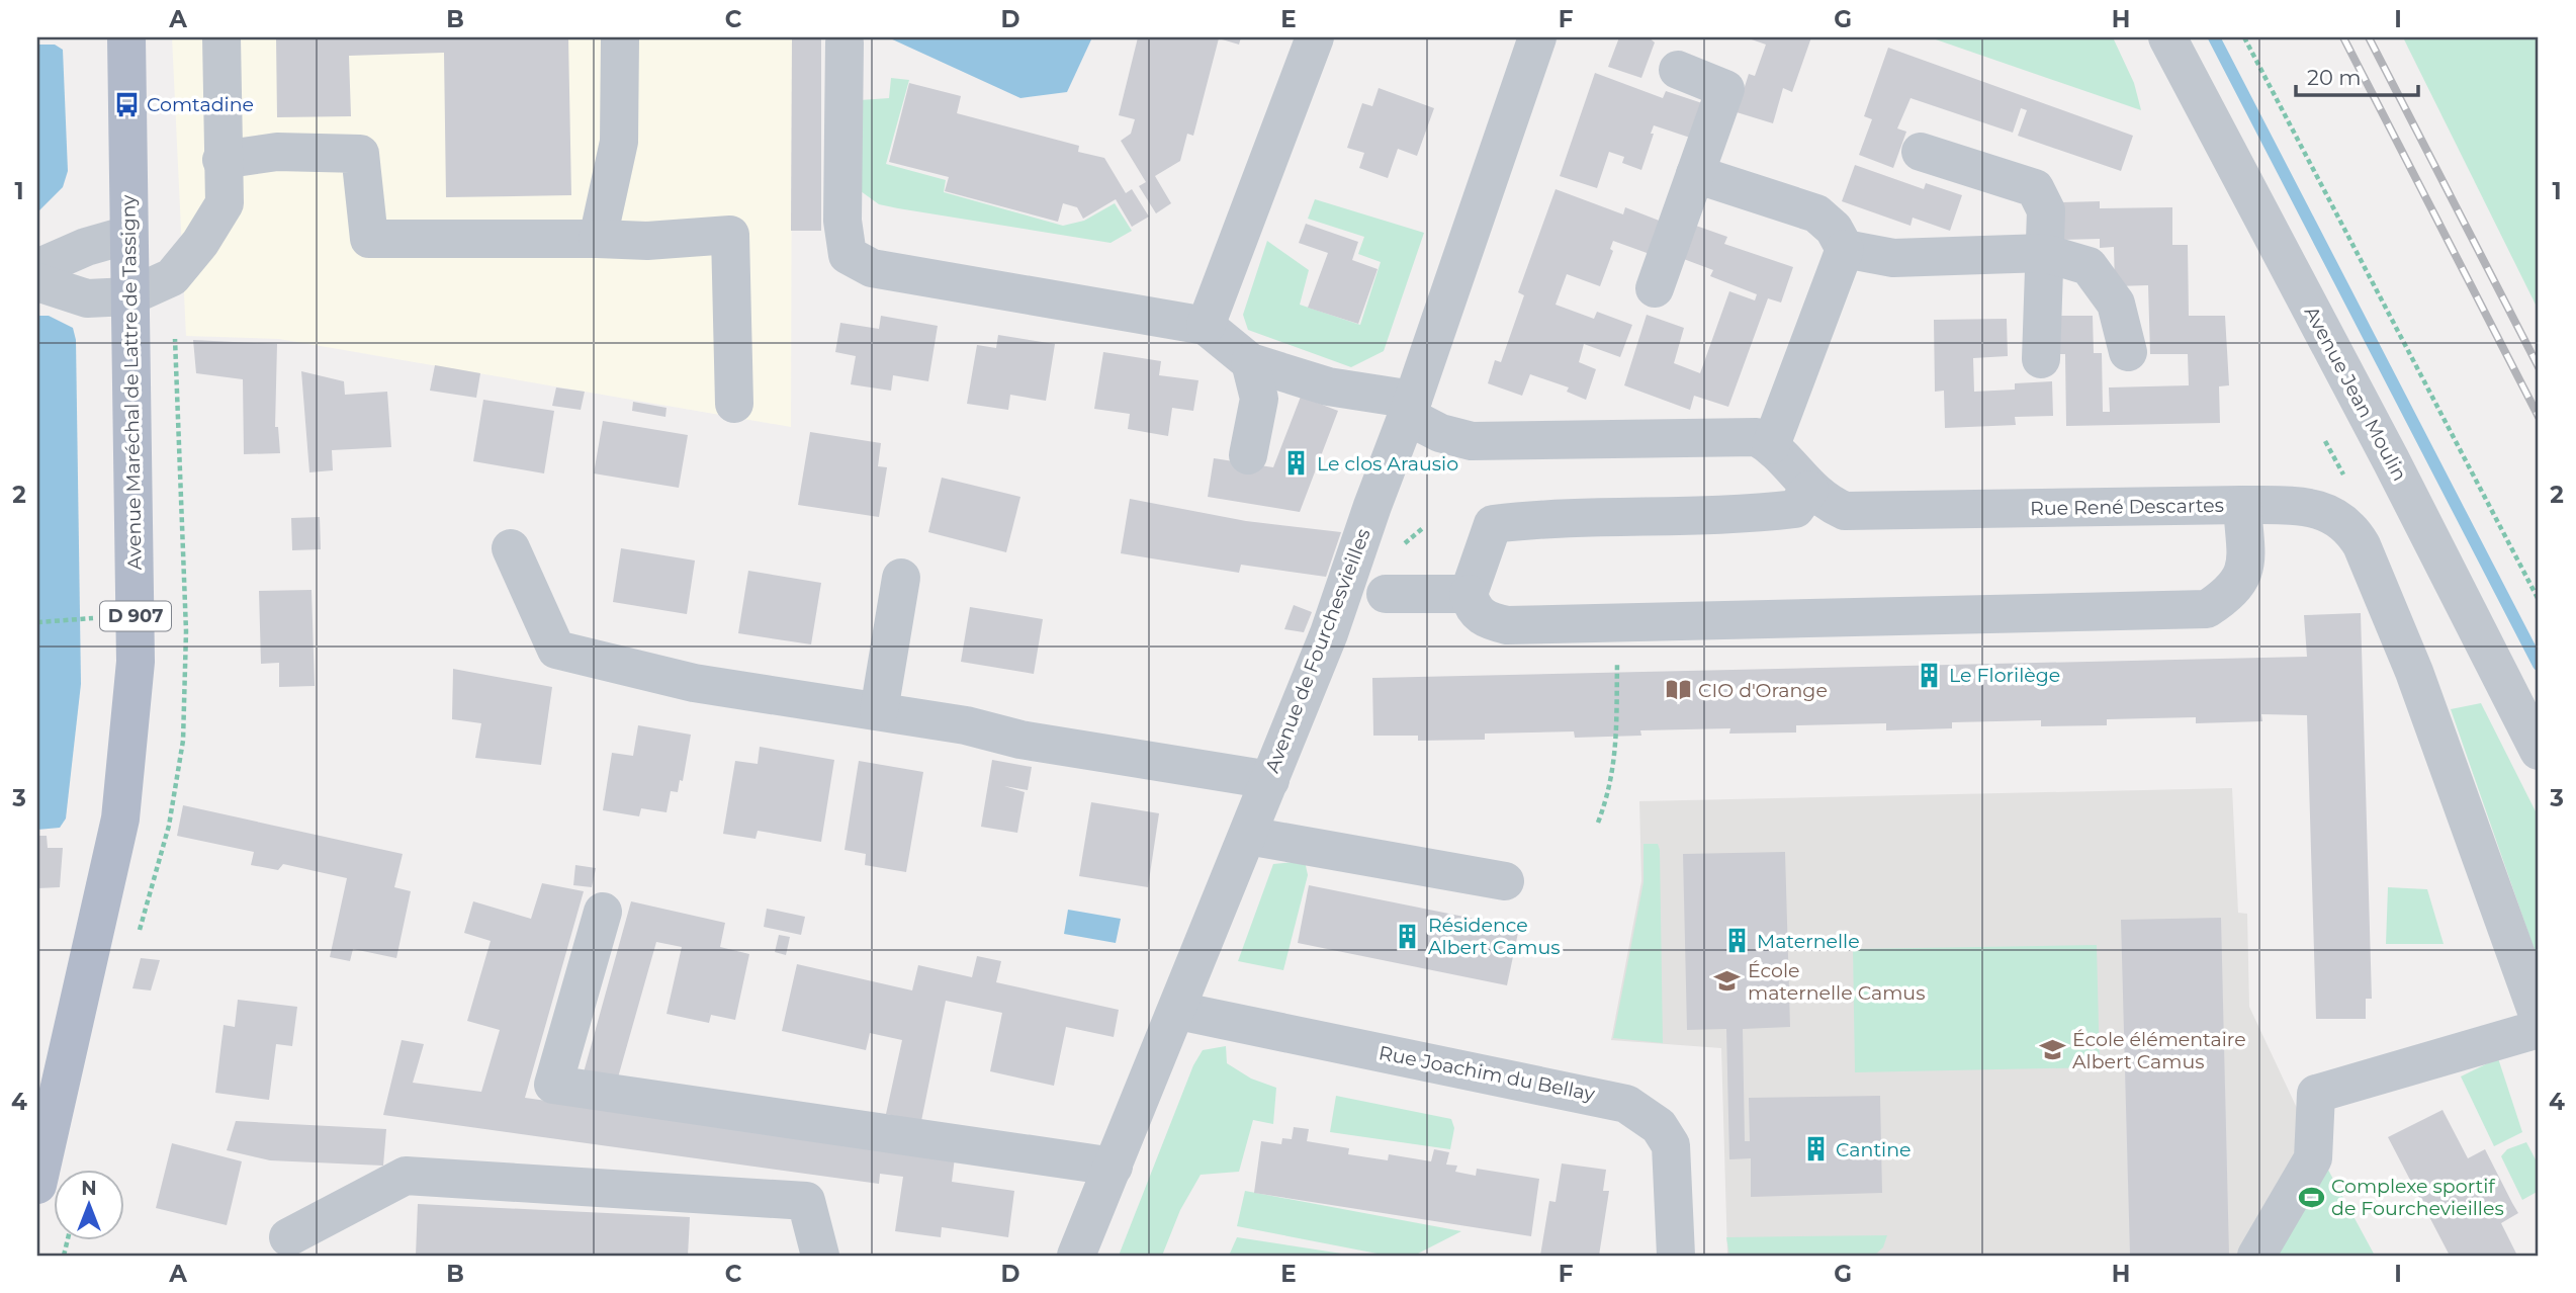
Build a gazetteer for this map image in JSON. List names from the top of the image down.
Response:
{
  "streets": {
    "main road": ["Avenue Maréchal de Lattre de Tassigny", "D 907"],
    "street": [
      "Avenue Jean Moulin",
      "Rue René Descartes",
      "Avenue de Fourchesvieilles",
      "Rue Joachim du Bellay"
    ]
  },
  "crossings": [
    ["Avenue de Fourchesvieilles", "Rue Joachim du Bellay"]
  ],
  "places": {
    "bus stop": ["Comtadine"],
    "building": [
      "Le clos Arausio",
      "Le Florilège",
      "Résidence Albert Camus",
      "Maternelle",
      "Cantine"
    ],
    "library": ["CIO d'Orange"],
    "school or university": ["École maternelle Camus", "École élémentaire Albert Camus"],
    "sports": ["Complexe sportif de Fourchevieilles"]
  },
  "scale_bar": "20 m",
  "north": "top",
  "grid": {
    "columns": [
      "A",
      "B",
      "C",
      "D",
      "E",
      "F",
      "G",
      "H",
      "I"
    ],
    "rows": [
      "1",
      "2",
      "3",
      "4"
    ]
  }
}
